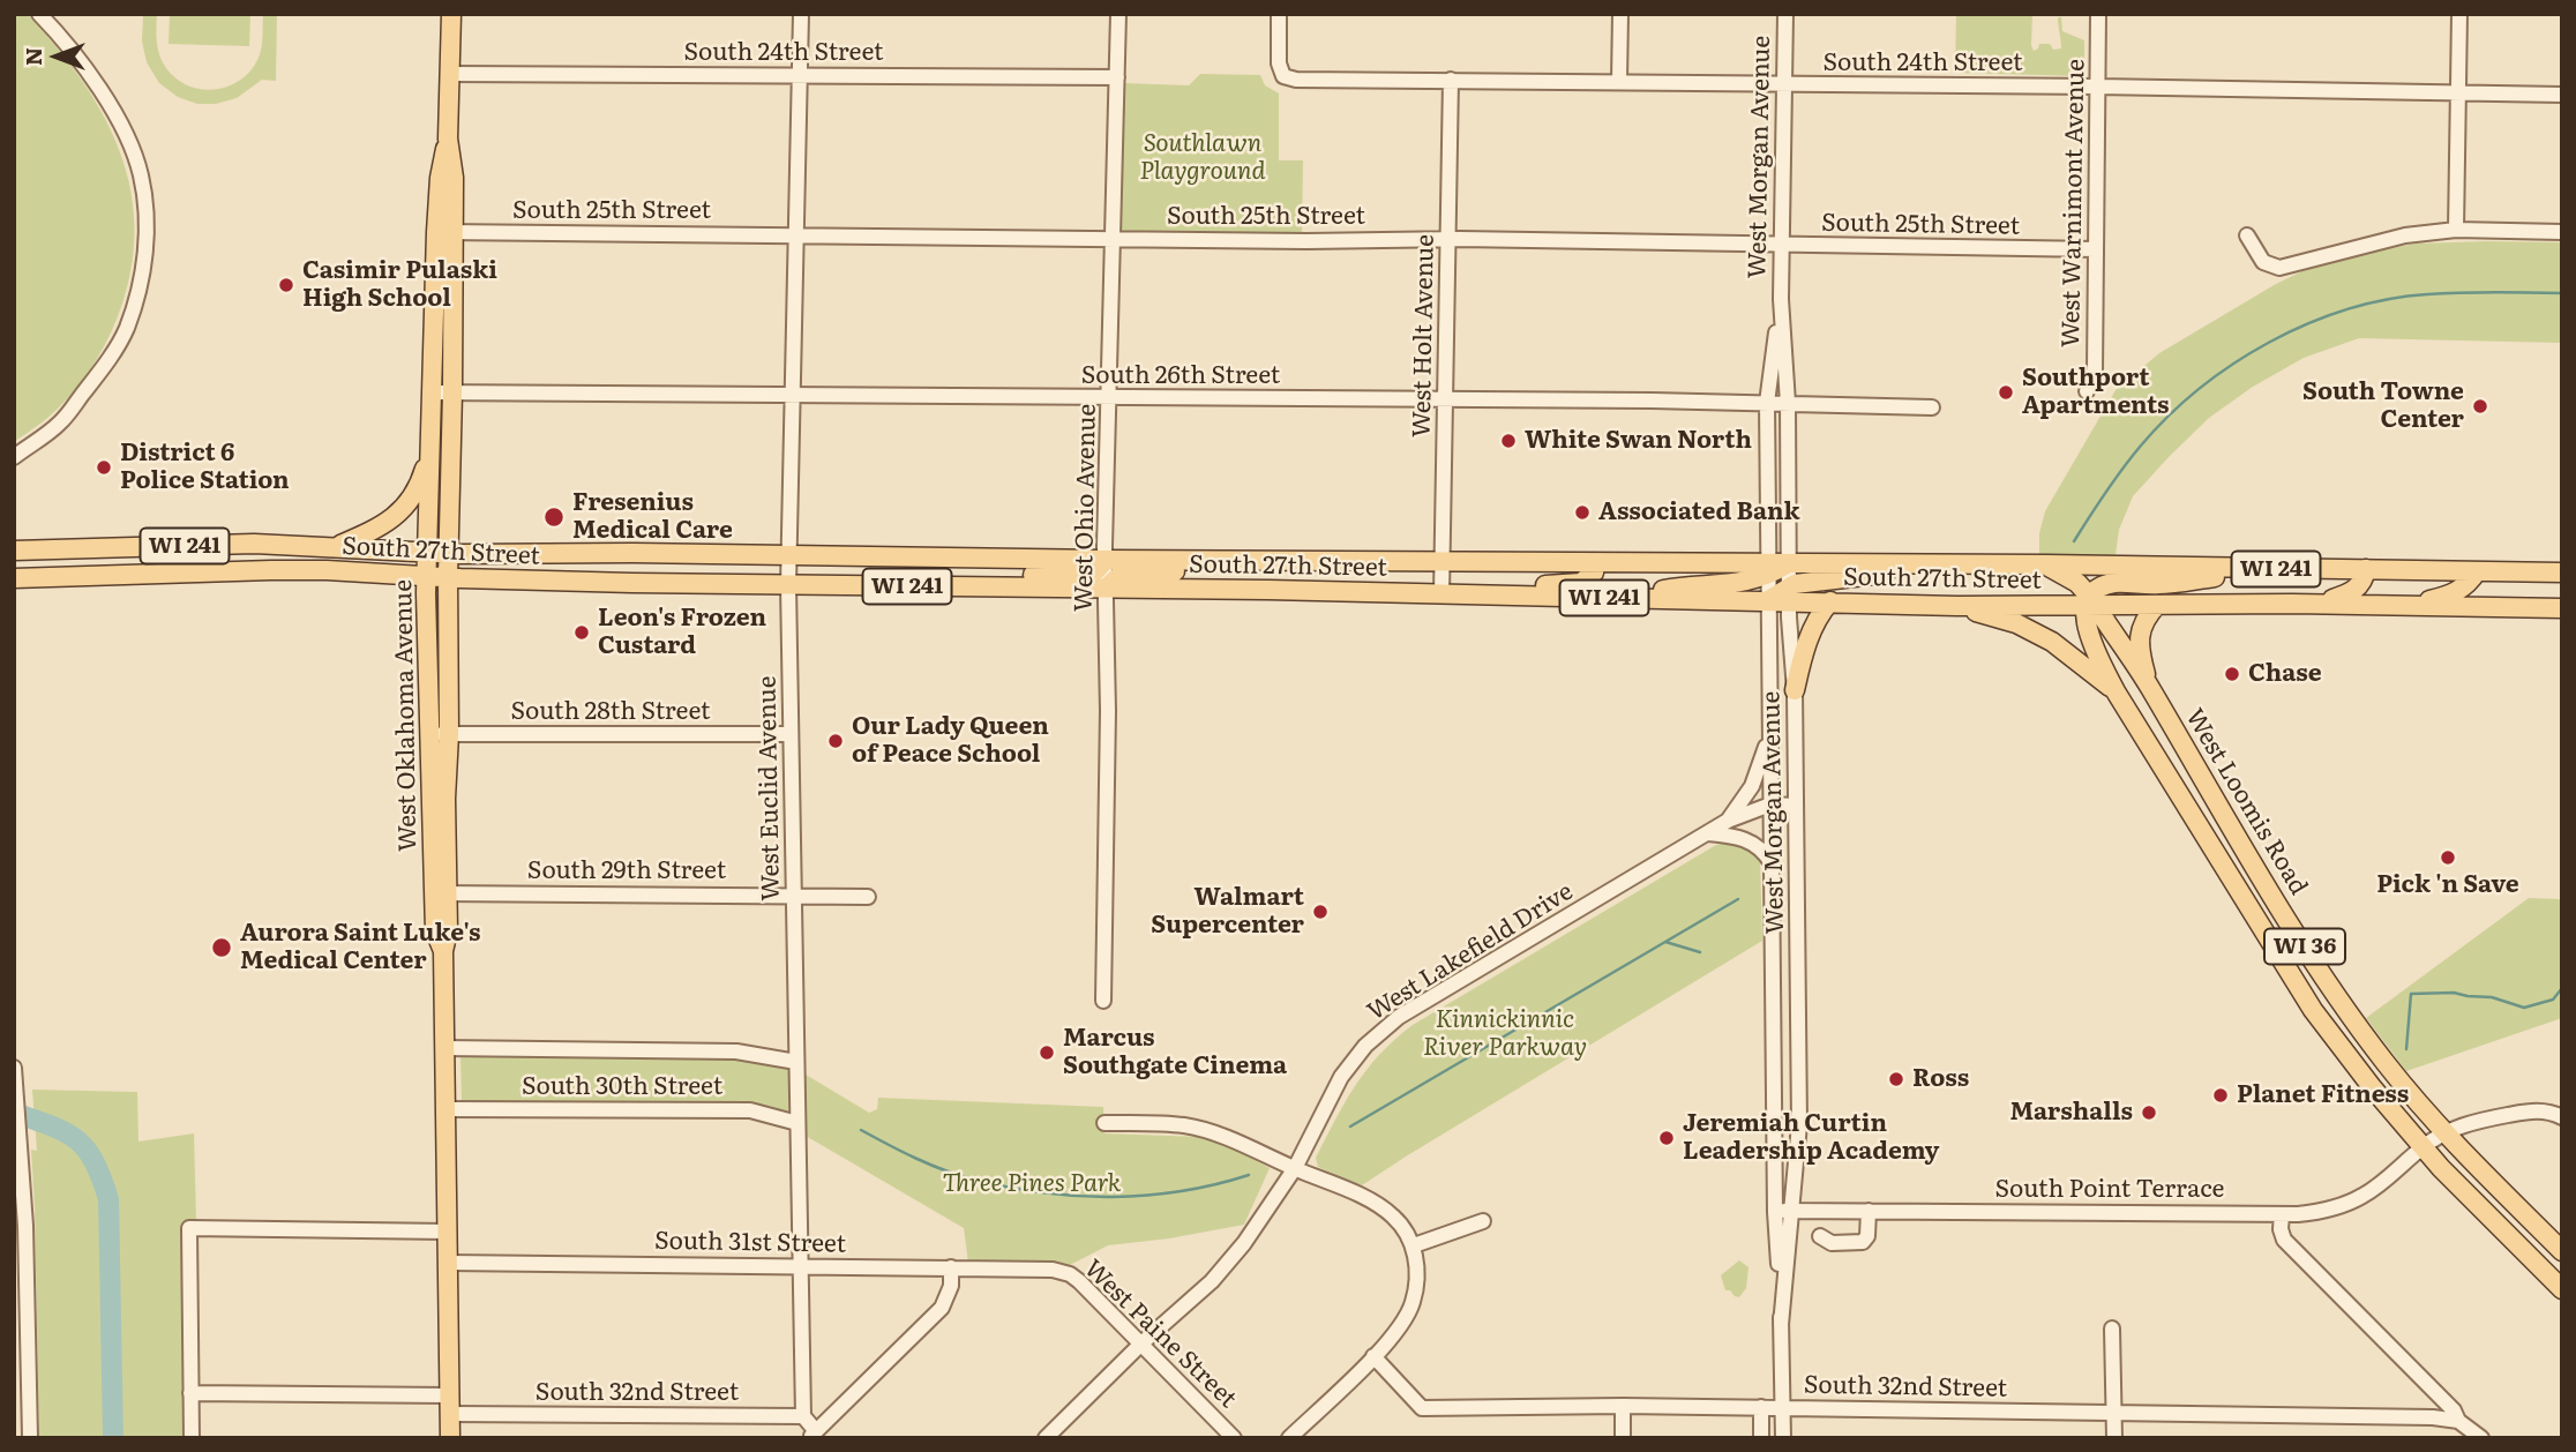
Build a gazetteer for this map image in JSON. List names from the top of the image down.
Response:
{
  "streets": {
    "main road": [
      "WI 241",
      "South 27th Street",
      "West Oklahoma Avenue",
      "West Loomis Road",
      "WI 36"
    ],
    "street": [
      "South 24th Street",
      "West Morgan Avenue",
      "West Warnimont Avenue",
      "South 25th Street",
      "West Holt Avenue",
      "South 26th Street",
      "West Ohio Avenue",
      "South 28th Street",
      "West Euclid Avenue",
      "South 29th Street",
      "West Lakefield Drive",
      "South 30th Street",
      "South Point Terrace",
      "South 31st Street",
      "West Paine Street",
      "South 32nd Street"
    ]
  },
  "crossings": [
    ["South 24th Street", "West Morgan Avenue"],
    ["South 24th Street", "West Warnimont Avenue"],
    ["South 24th Street", "West Holt Avenue"],
    ["South 24th Street", "West Ohio Avenue"],
    ["South 24th Street", "West Oklahoma Avenue"],
    ["South 24th Street", "West Euclid Avenue"],
    ["West Morgan Avenue", "South 25th Street"],
    ["West Morgan Avenue", "South 26th Street"],
    ["West Morgan Avenue", "South 27th Street"],
    ["West Morgan Avenue", "West Lakefield Drive"],
    ["West Morgan Avenue", "South Point Terrace"],
    ["West Morgan Avenue", "South 32nd Street"],
    ["West Warnimont Avenue", "South 25th Street"],
    ["South 25th Street", "West Holt Avenue"],
    ["South 25th Street", "West Ohio Avenue"],
    ["South 25th Street", "West Oklahoma Avenue"],
    ["South 25th Street", "West Euclid Avenue"],
    ["West Holt Avenue", "South 26th Street"],
    ["West Holt Avenue", "South 27th Street"],
    ["South 26th Street", "West Ohio Avenue"],
    ["South 26th Street", "West Oklahoma Avenue"],
    ["South 26th Street", "West Euclid Avenue"],
    ["West Ohio Avenue", "South 27th Street"],
    ["South 27th Street", "West Oklahoma Avenue"],
    ["South 27th Street", "West Euclid Avenue"],
    ["South 27th Street", "West Loomis Road"],
    ["South 27th Street", "WI 36"],
    ["South 28th Street", "West Oklahoma Avenue"],
    ["South 28th Street", "West Euclid Avenue"],
    ["West Oklahoma Avenue", "South 29th Street"],
    ["West Oklahoma Avenue", "South 30th Street"],
    ["West Oklahoma Avenue", "South 31st Street"],
    ["West Oklahoma Avenue", "South 32nd Street"],
    ["West Euclid Avenue", "South 29th Street"],
    ["West Euclid Avenue", "South 30th Street"],
    ["West Euclid Avenue", "South 31st Street"],
    ["West Euclid Avenue", "South 32nd Street"],
    ["West Loomis Road", "WI 36"],
    ["West Loomis Road", "South Point Terrace"],
    ["WI 36", "South Point Terrace"],
    ["West Lakefield Drive", "West Paine Street"],
    ["South 31st Street", "West Paine Street"]
  ],
  "parks": ["Southlawn Playground", "Kinnickinnic River Parkway", "Three Pines Park"],
  "places": [
    "Casimir Pulaski High School",
    "Southport Apartments",
    "South Towne Center",
    "White Swan North",
    "District 6 Police Station",
    "Associated Bank",
    "Fresenius Medical Care",
    "Leon's Frozen Custard",
    "Chase",
    "Our Lady Queen of Peace School",
    "Pick 'n Save",
    "Walmart Supercenter",
    "Aurora Saint Luke's Medical Center",
    "Marcus Southgate Cinema",
    "Ross",
    "Planet Fitness",
    "Marshalls",
    "Jeremiah Curtin Leadership Academy"
  ],
  "north": "left"
}
